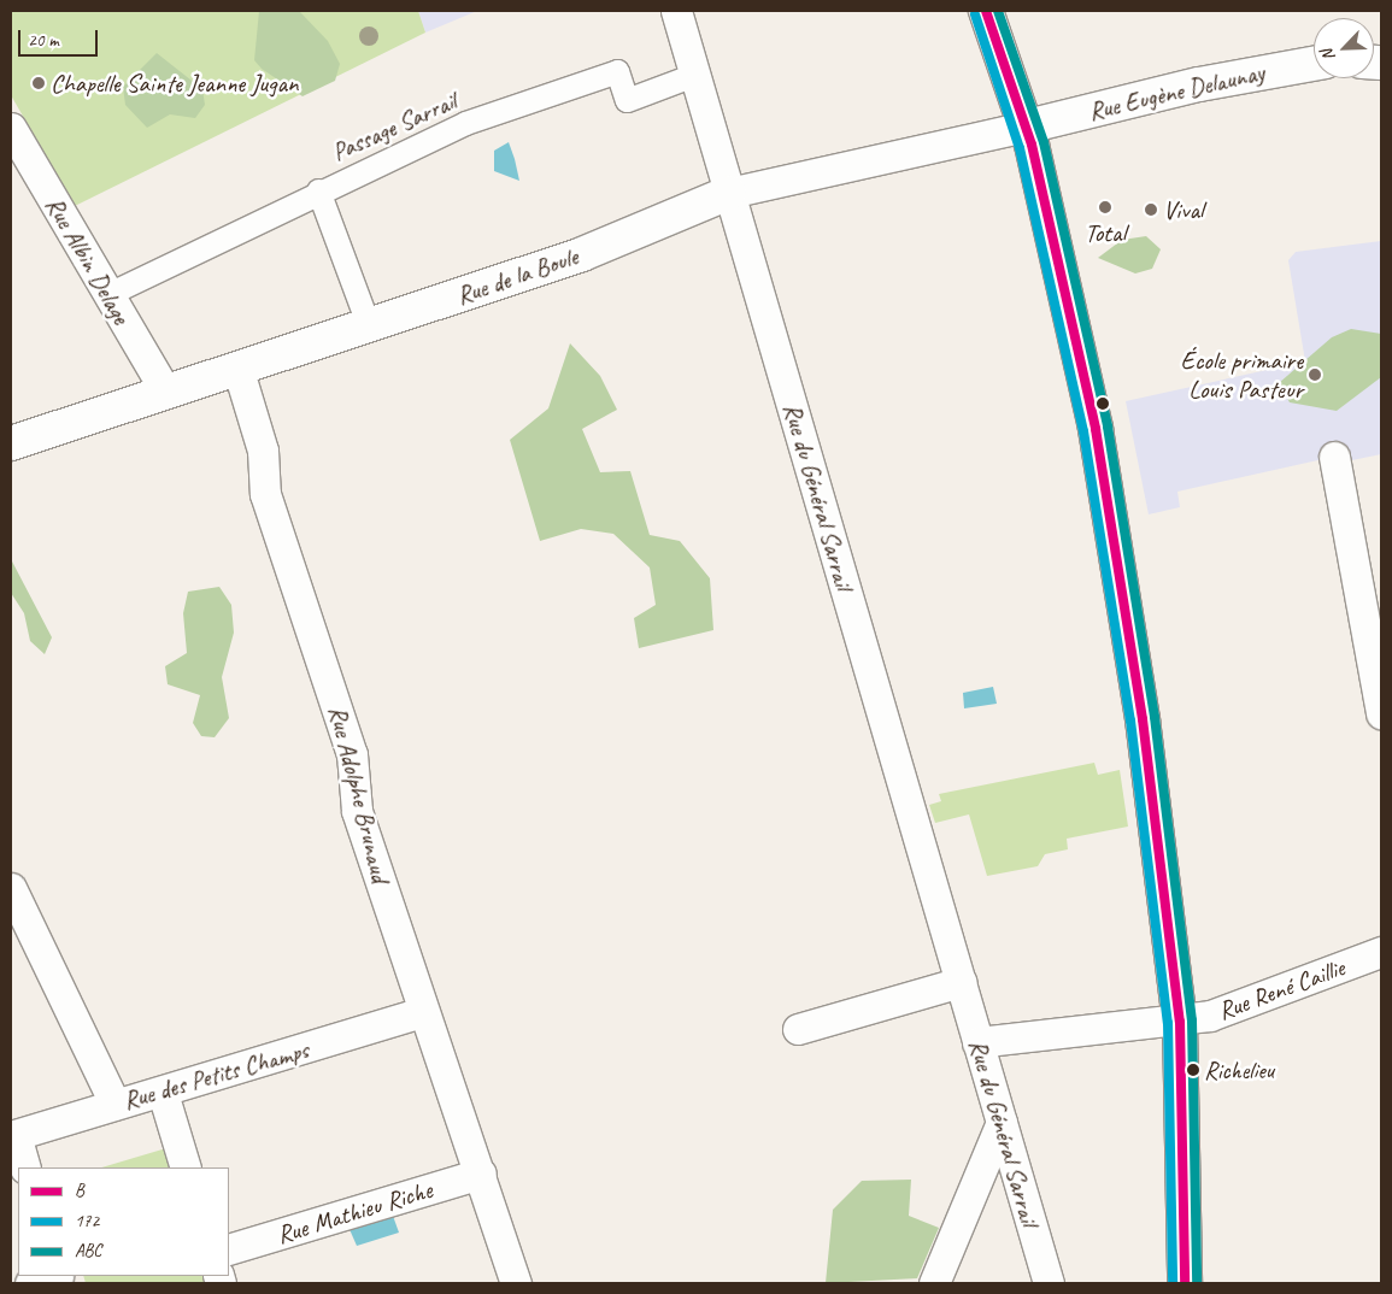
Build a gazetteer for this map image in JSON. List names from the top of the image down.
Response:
{
  "streets": {
    "main road": ["Rue Eugène Delaunay", "Rue de la Boule"],
    "street": [
      "Passage Sarrail",
      "Rue Albin Delage",
      "Rue du Général Sarrail",
      "Rue Adolphe Brunaud",
      "Rue René Caillie",
      "Rue des Petits Champs",
      "Rue Mathieu Riche"
    ]
  },
  "crossings": [
    ["Rue Eugène Delaunay", "Rue de la Boule"],
    ["Passage Sarrail", "Rue Albin Delage"],
    ["Passage Sarrail", "Rue du Général Sarrail"],
    ["Rue Albin Delage", "Rue de la Boule"],
    ["Rue de la Boule", "Rue du Général Sarrail"],
    ["Rue de la Boule", "Rue Adolphe Brunaud"],
    ["Rue du Général Sarrail", "Rue René Caillie"],
    ["Rue Adolphe Brunaud", "Rue des Petits Champs"],
    ["Rue Adolphe Brunaud", "Rue Mathieu Riche"]
  ],
  "places": [
    "Chapelle Sainte Jeanne Jugan",
    "Total",
    "Vival",
    "École primaire Louis Pasteur",
    "Richelieu"
  ],
  "lines": ["transit line B", "transit line ABC", "transit line 172"],
  "legend": ["B", "172", "ABC"],
  "scale_bar": "20 m",
  "north": "bottom left"
}
